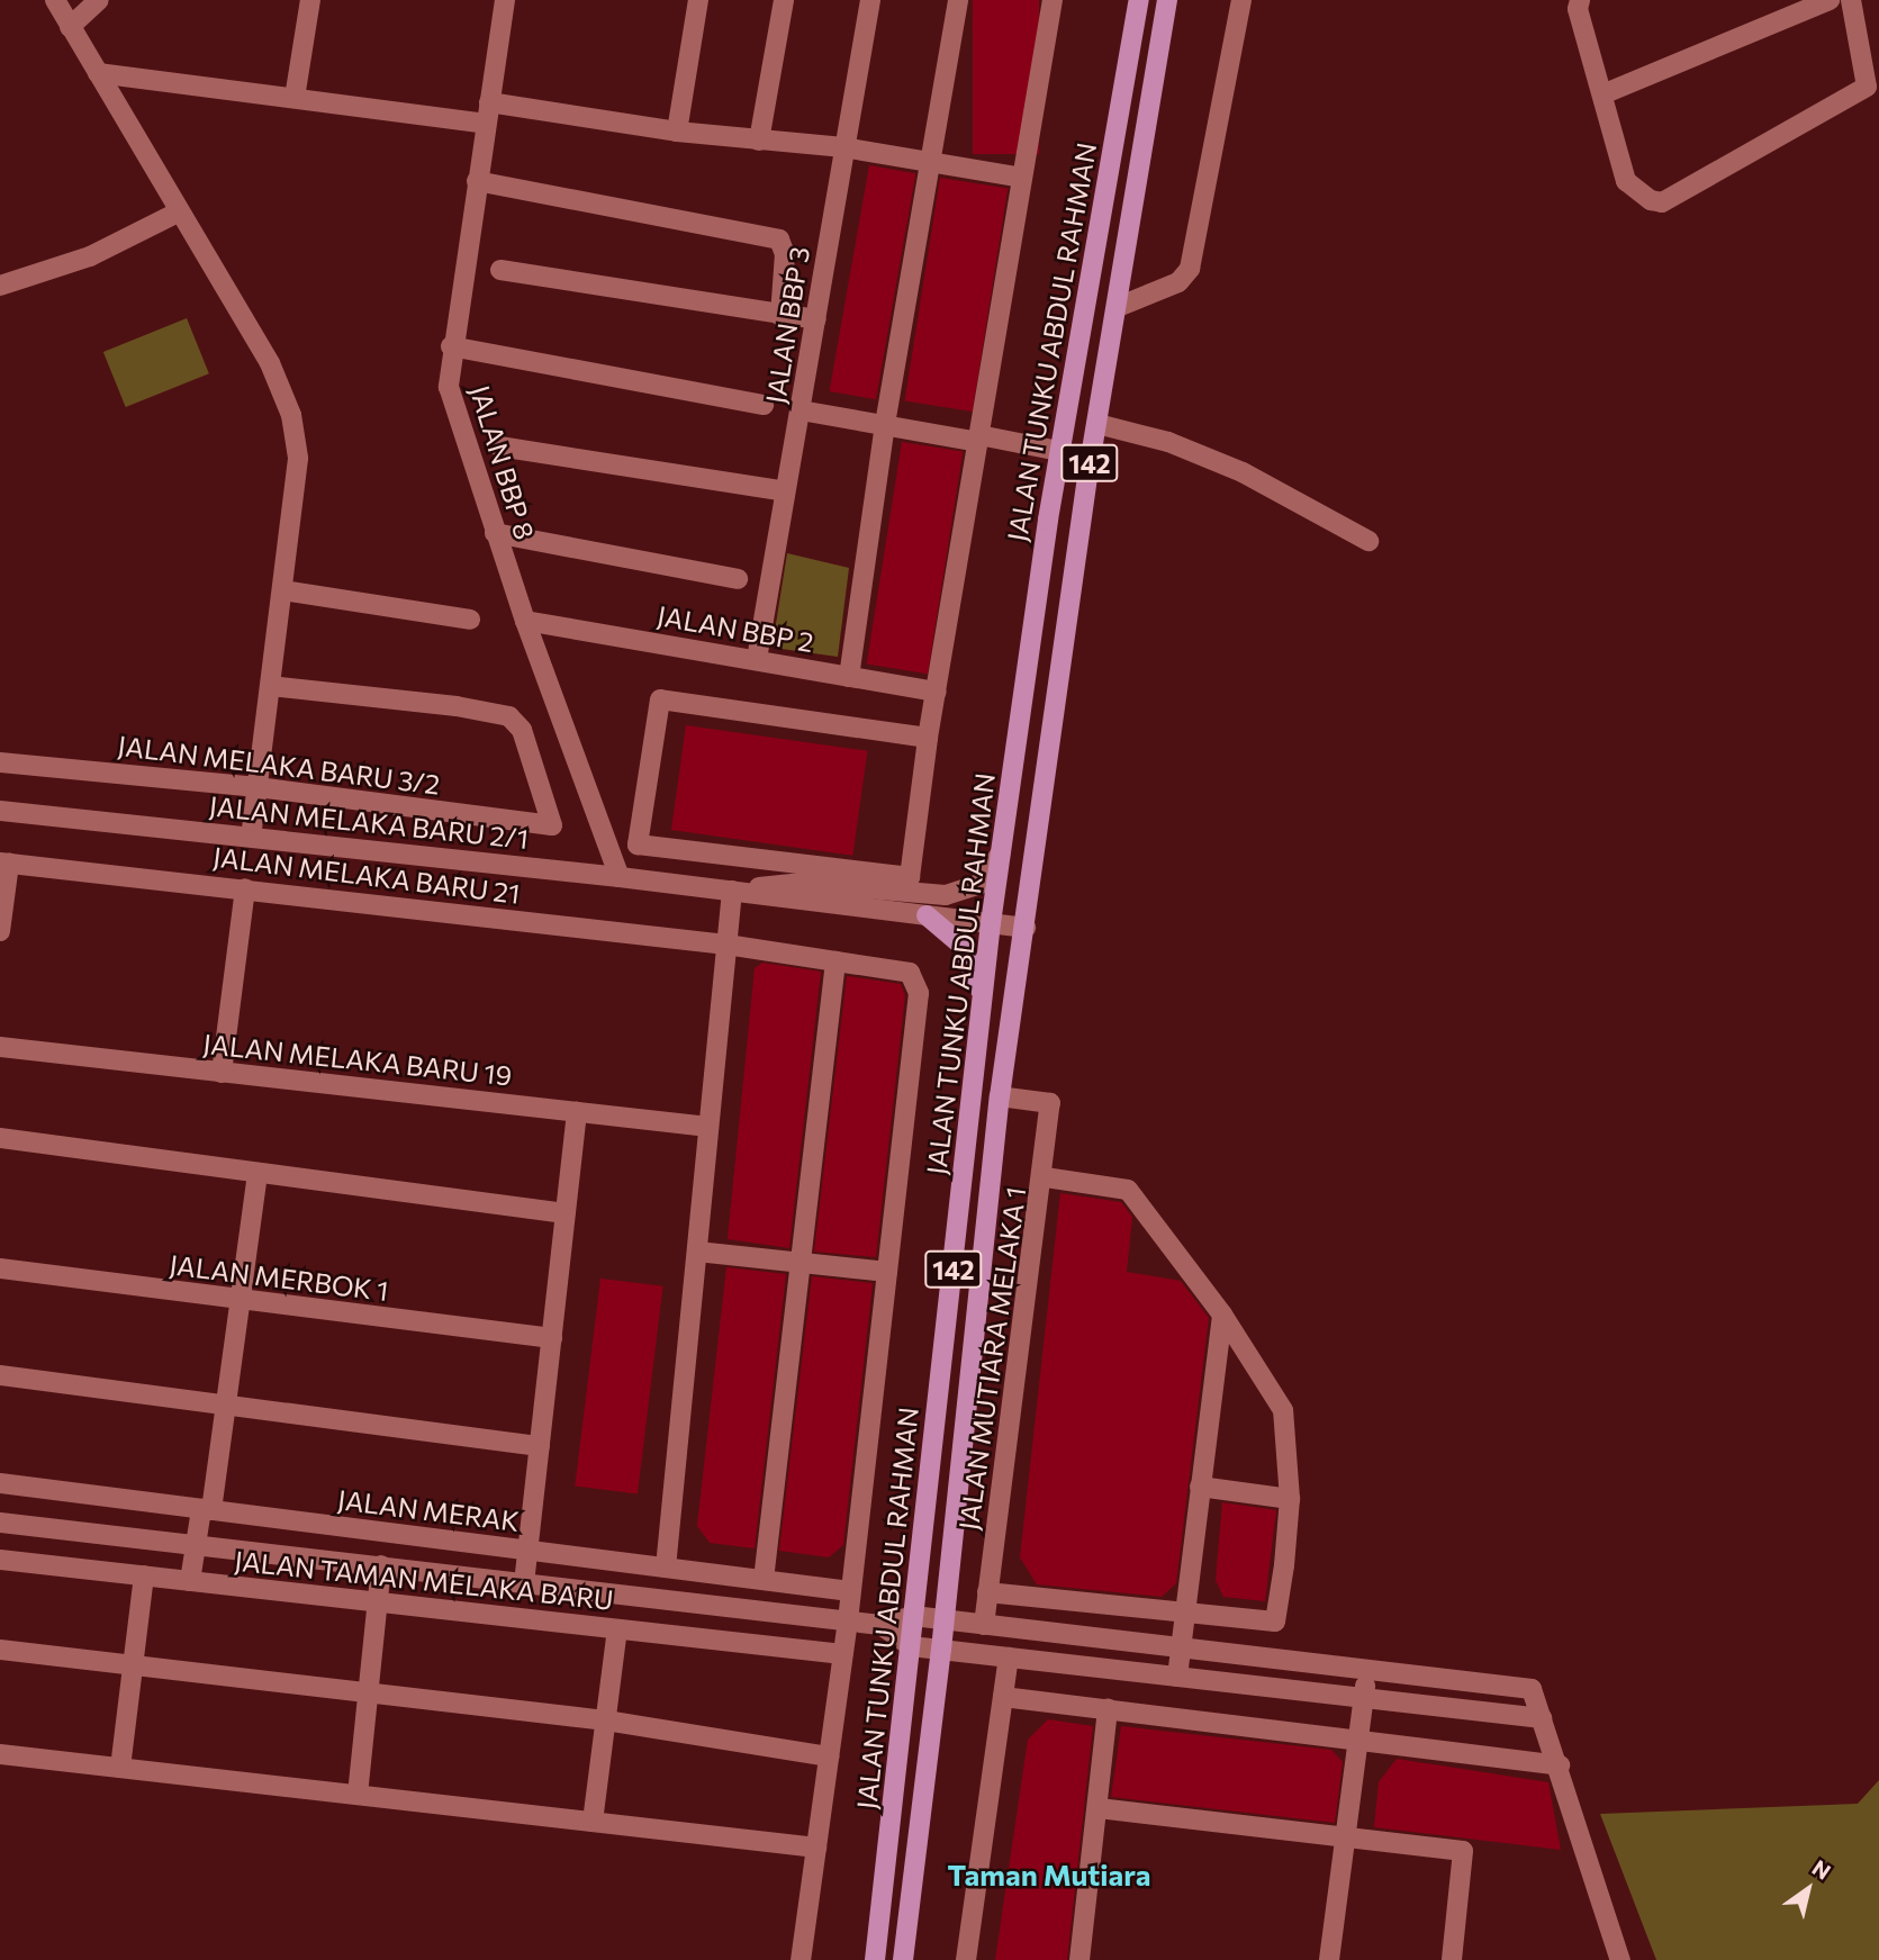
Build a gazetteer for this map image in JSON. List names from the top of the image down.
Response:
{
  "streets": {
    "main road": ["JALAN TUNKU ABDUL RAHMAN", "142"],
    "street": [
      "JALAN BBP 3",
      "JALAN BBP 8",
      "JALAN BBP 2",
      "JALAN MELAKA BARU 3/2",
      "JALAN MELAKA BARU 2/1",
      "JALAN MELAKA BARU 21",
      "JALAN MELAKA BARU 19",
      "JALAN MERBOK 1",
      "JALAN MUTIARA MELAKA 1",
      "JALAN MERAK",
      "JALAN TAMAN MELAKA BARU"
    ]
  },
  "crossings": [
    ["JALAN BBP 3", "JALAN BBP 2"],
    ["JALAN TUNKU ABDUL RAHMAN", "JALAN MUTIARA MELAKA 1"],
    ["JALAN BBP 8", "JALAN BBP 2"],
    ["JALAN BBP 8", "JALAN MELAKA BARU 2/1"]
  ],
  "districts": ["Taman Mutiara"],
  "north": "top right"
}
